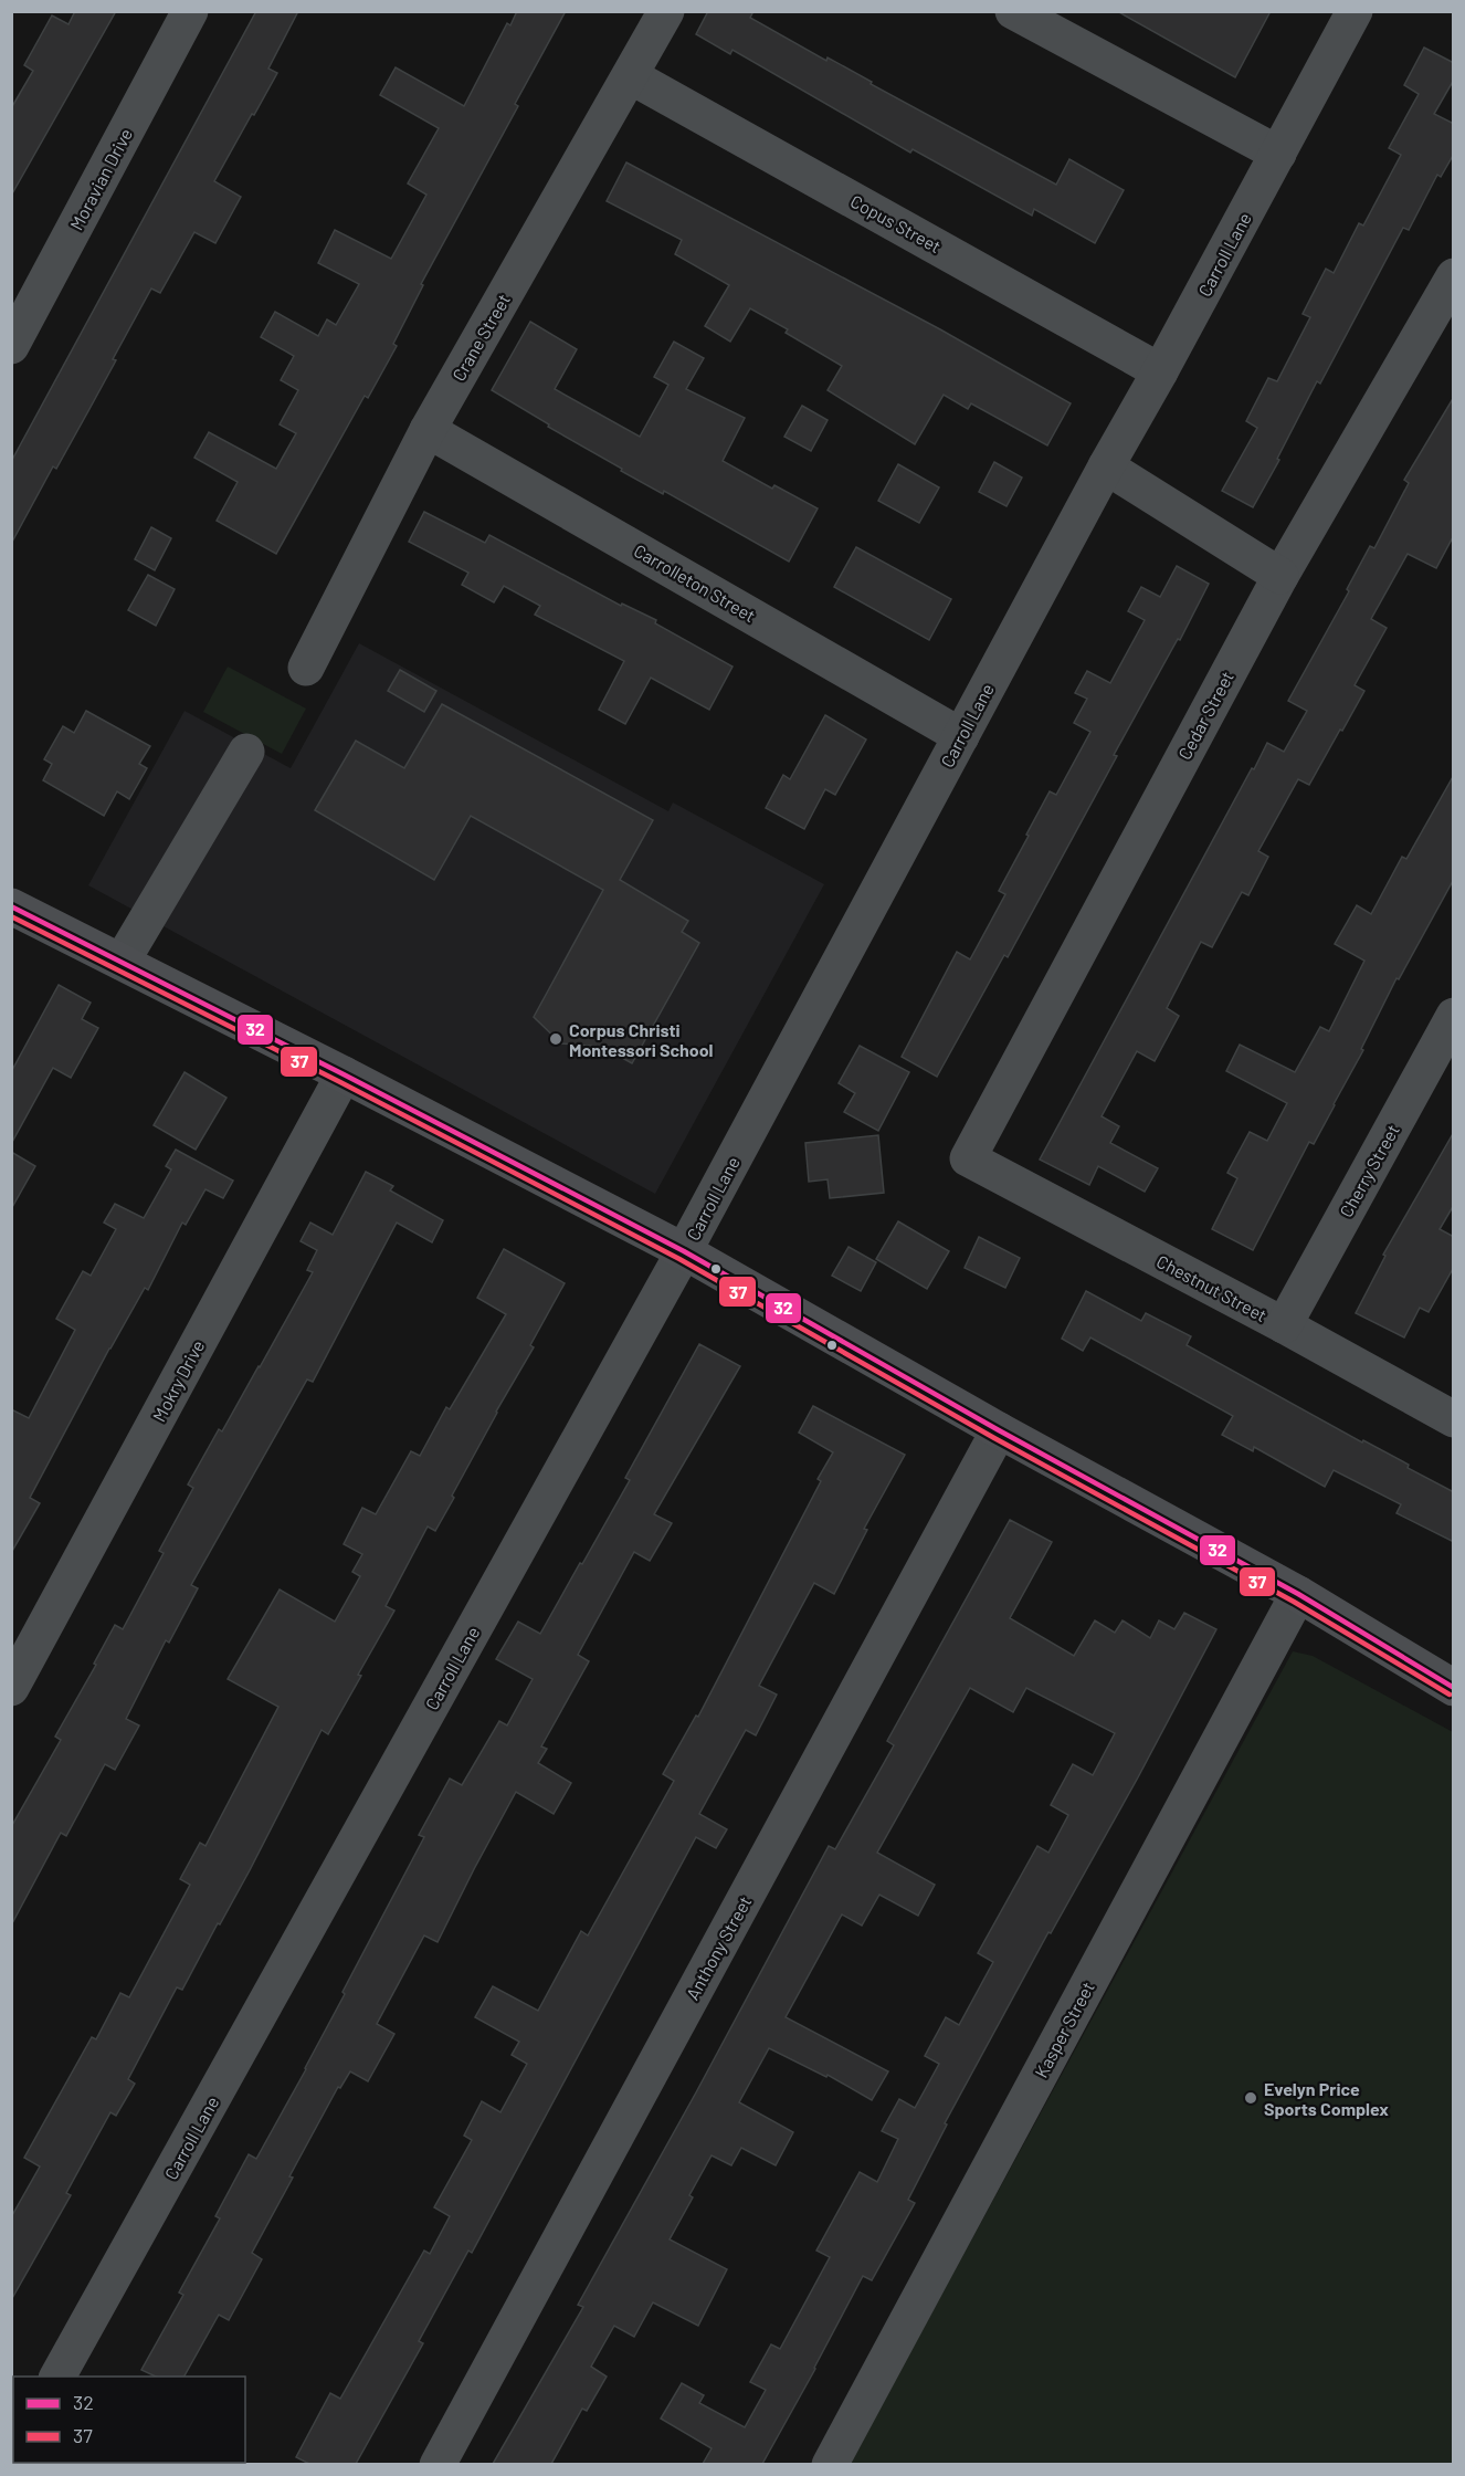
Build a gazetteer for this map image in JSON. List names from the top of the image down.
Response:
{
  "streets": {
    "street": [
      "Moravian Drive",
      "Copus Street",
      "Carroll Lane",
      "Crane Street",
      "Carrolleton Street",
      "Cedar Street",
      "Cherry Street",
      "Chestnut Street",
      "Mokry Drive",
      "Anthony Street",
      "Kasper Street"
    ]
  },
  "crossings": [
    ["Copus Street", "Carroll Lane"],
    ["Copus Street", "Crane Street"],
    ["Carroll Lane", "Carrolleton Street"],
    ["Crane Street", "Carrolleton Street"],
    ["Cedar Street", "Chestnut Street"],
    ["Cherry Street", "Chestnut Street"]
  ],
  "places": ["Corpus Christi Montessori School", "Evelyn Price Sports Complex"],
  "lines": ["transit line 32", "transit line 37"],
  "legend": ["32", "37"]
}
